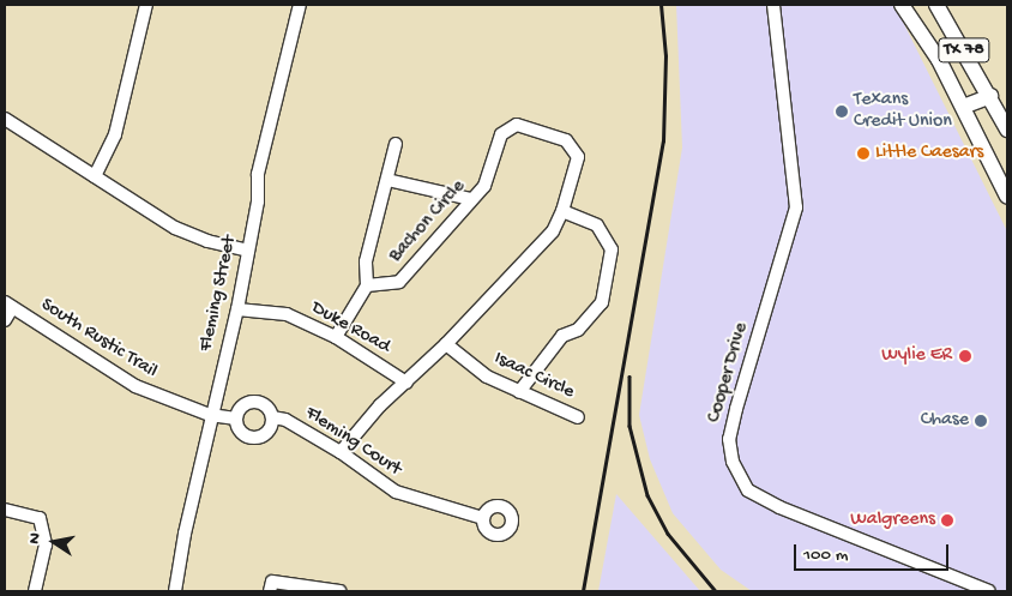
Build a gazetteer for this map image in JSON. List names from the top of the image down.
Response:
{
  "streets": {
    "main road": ["TX 78"],
    "street": [
      "Bachon Circle",
      "Fleming Street",
      "Duke Road",
      "South Rustic Trail",
      "Cooper Drive",
      "Isaac Circle",
      "Fleming Court"
    ]
  },
  "crossings": [
    ["Bachon Circle", "Duke Road"],
    ["Bachon Circle", "Isaac Circle"],
    ["Bachon Circle", "Fleming Court"],
    ["Fleming Street", "Duke Road"],
    ["Fleming Street", "South Rustic Trail"]
  ],
  "places": [
    "Texans Credit Union",
    "Little Caesars",
    "Wylie ER",
    "Chase",
    "Walgreens"
  ],
  "scale_bar": "100 m",
  "north": "left"
}
